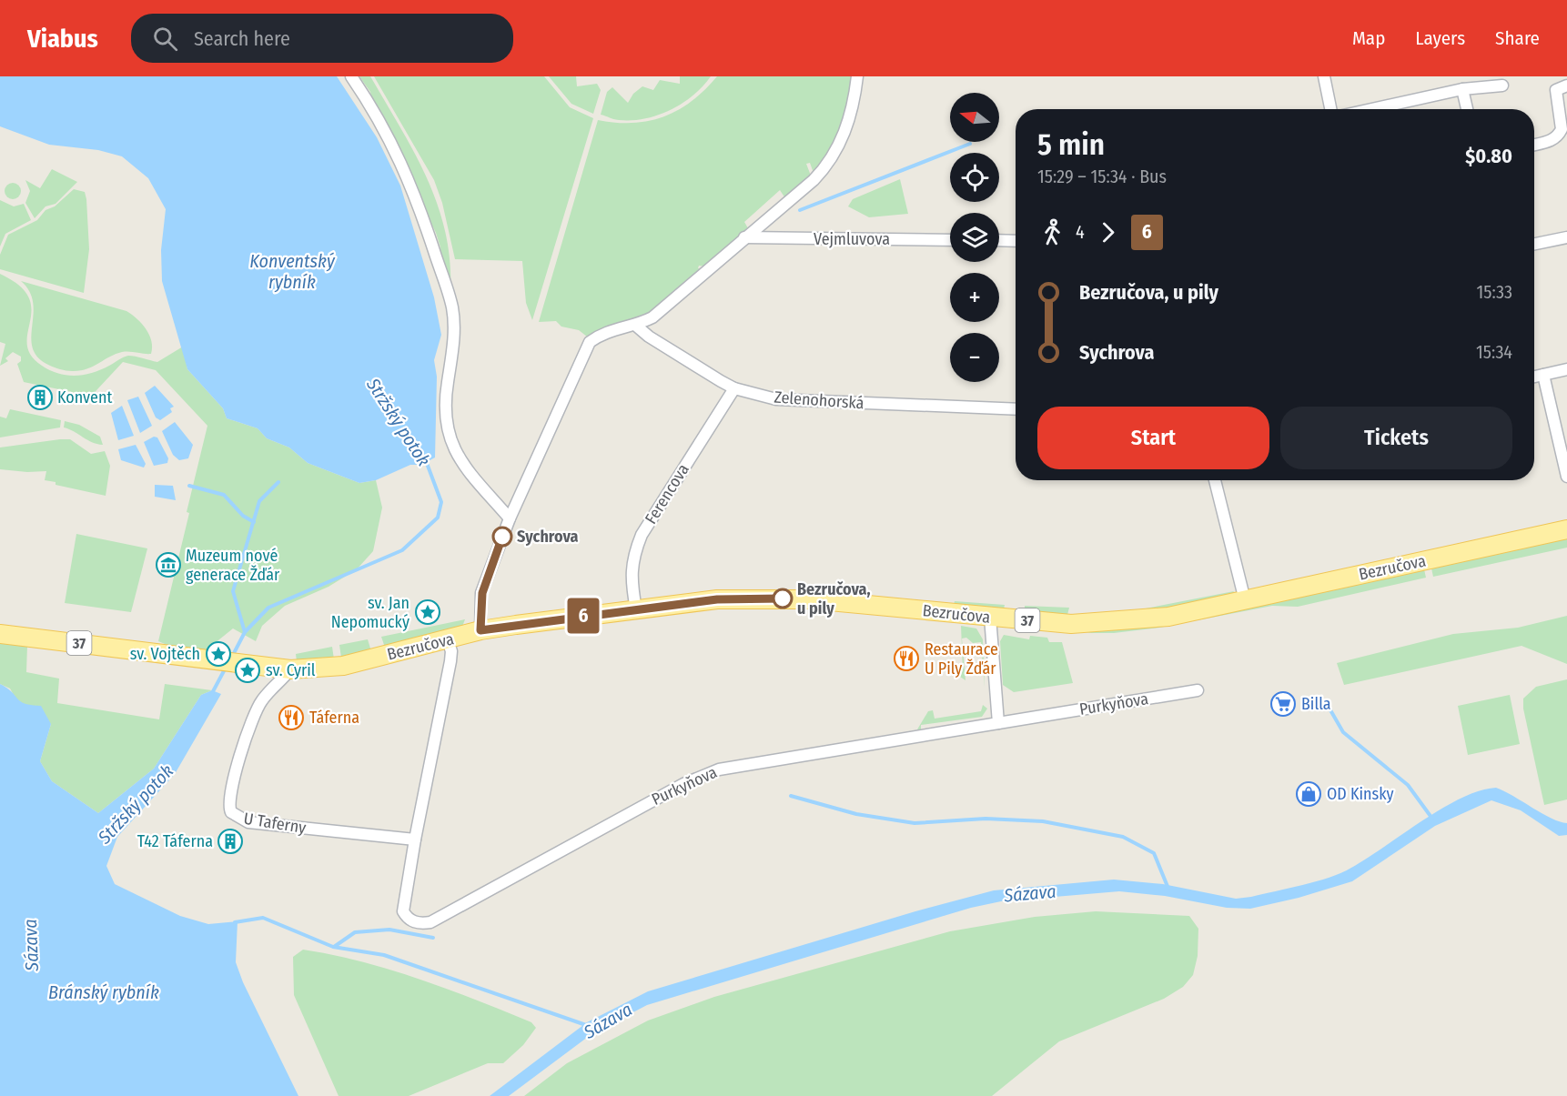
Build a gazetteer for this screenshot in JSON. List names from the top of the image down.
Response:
{
  "streets": {
    "main road": ["Bezručova", "37"],
    "street": [
      "Vejmluvova",
      "Zelenohorská",
      "Ferencova",
      "Purkyňova",
      "U Taferny"
    ]
  },
  "crossings": [
    ["Zelenohorská", "Ferencova"],
    ["Ferencova", "Bezručova"],
    ["Bezručova", "37"],
    ["Bezručova", "U Taferny"],
    ["37", "U Taferny"],
    ["Purkyňova", "U Taferny"]
  ],
  "water": [
    "Konventský rybník",
    "Stržský potok",
    "Sázava",
    "Bránský rybník"
  ],
  "places": {
    "building": ["Konvent", "T42 Táferna"],
    "other": ["Sychrova", "Bezručova, u pily"],
    "museum": ["Muzeum nové generace Žďár"],
    "place": ["sv. Jan Nepomucký", "sv. Vojtěch", "sv. Cyril"],
    "restaurant": ["Restaurace U Pily Žďár", "Táferna"],
    "supermarket": ["Billa"],
    "shop": ["OD Kinsky"]
  },
  "lines": ["bus line 6"],
  "north": "left",
  "page": {
    "header": "Viabus",
    "search": "Search here",
    "nav": ["Map", "Layers", "Share"],
    "on_map": "6",
    "map_buttons": ["+", "−"],
    "heading": ["5 min", "15:29 – 15:34 · Bus", "$0.80"],
    "legs": ["4", "6"],
    "list": [
      {
        "name": "Bezručova, u pily",
        "value": "15:33"
      },
      {
        "name": "Sychrova",
        "value": "15:34"
      }
    ],
    "buttons": ["Start", "Tickets"]
  }
}
